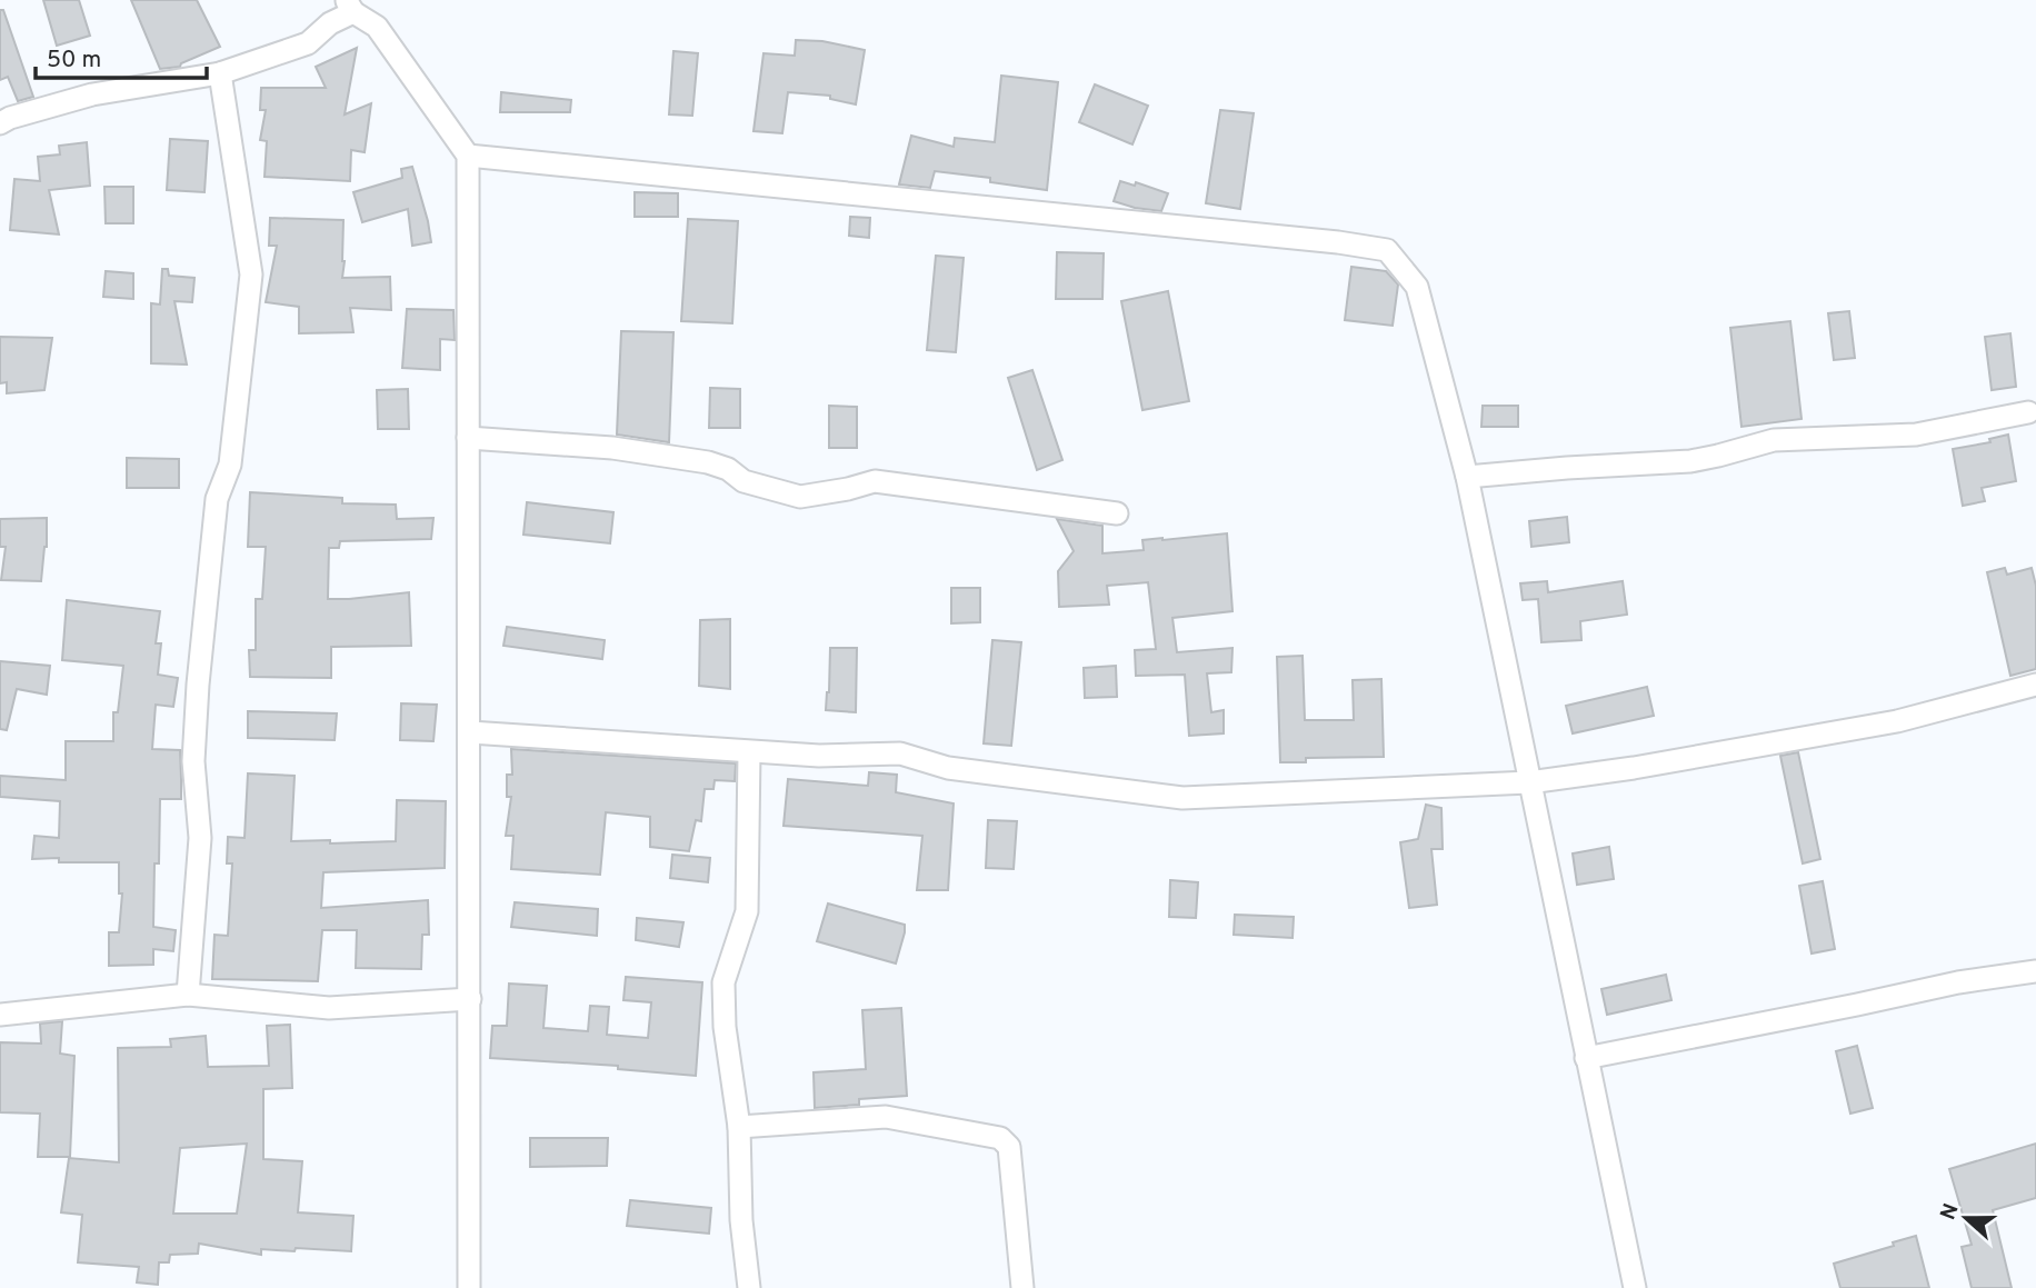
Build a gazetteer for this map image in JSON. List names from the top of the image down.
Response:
{
  "scale_bar": "50 m",
  "north": "left"
}
